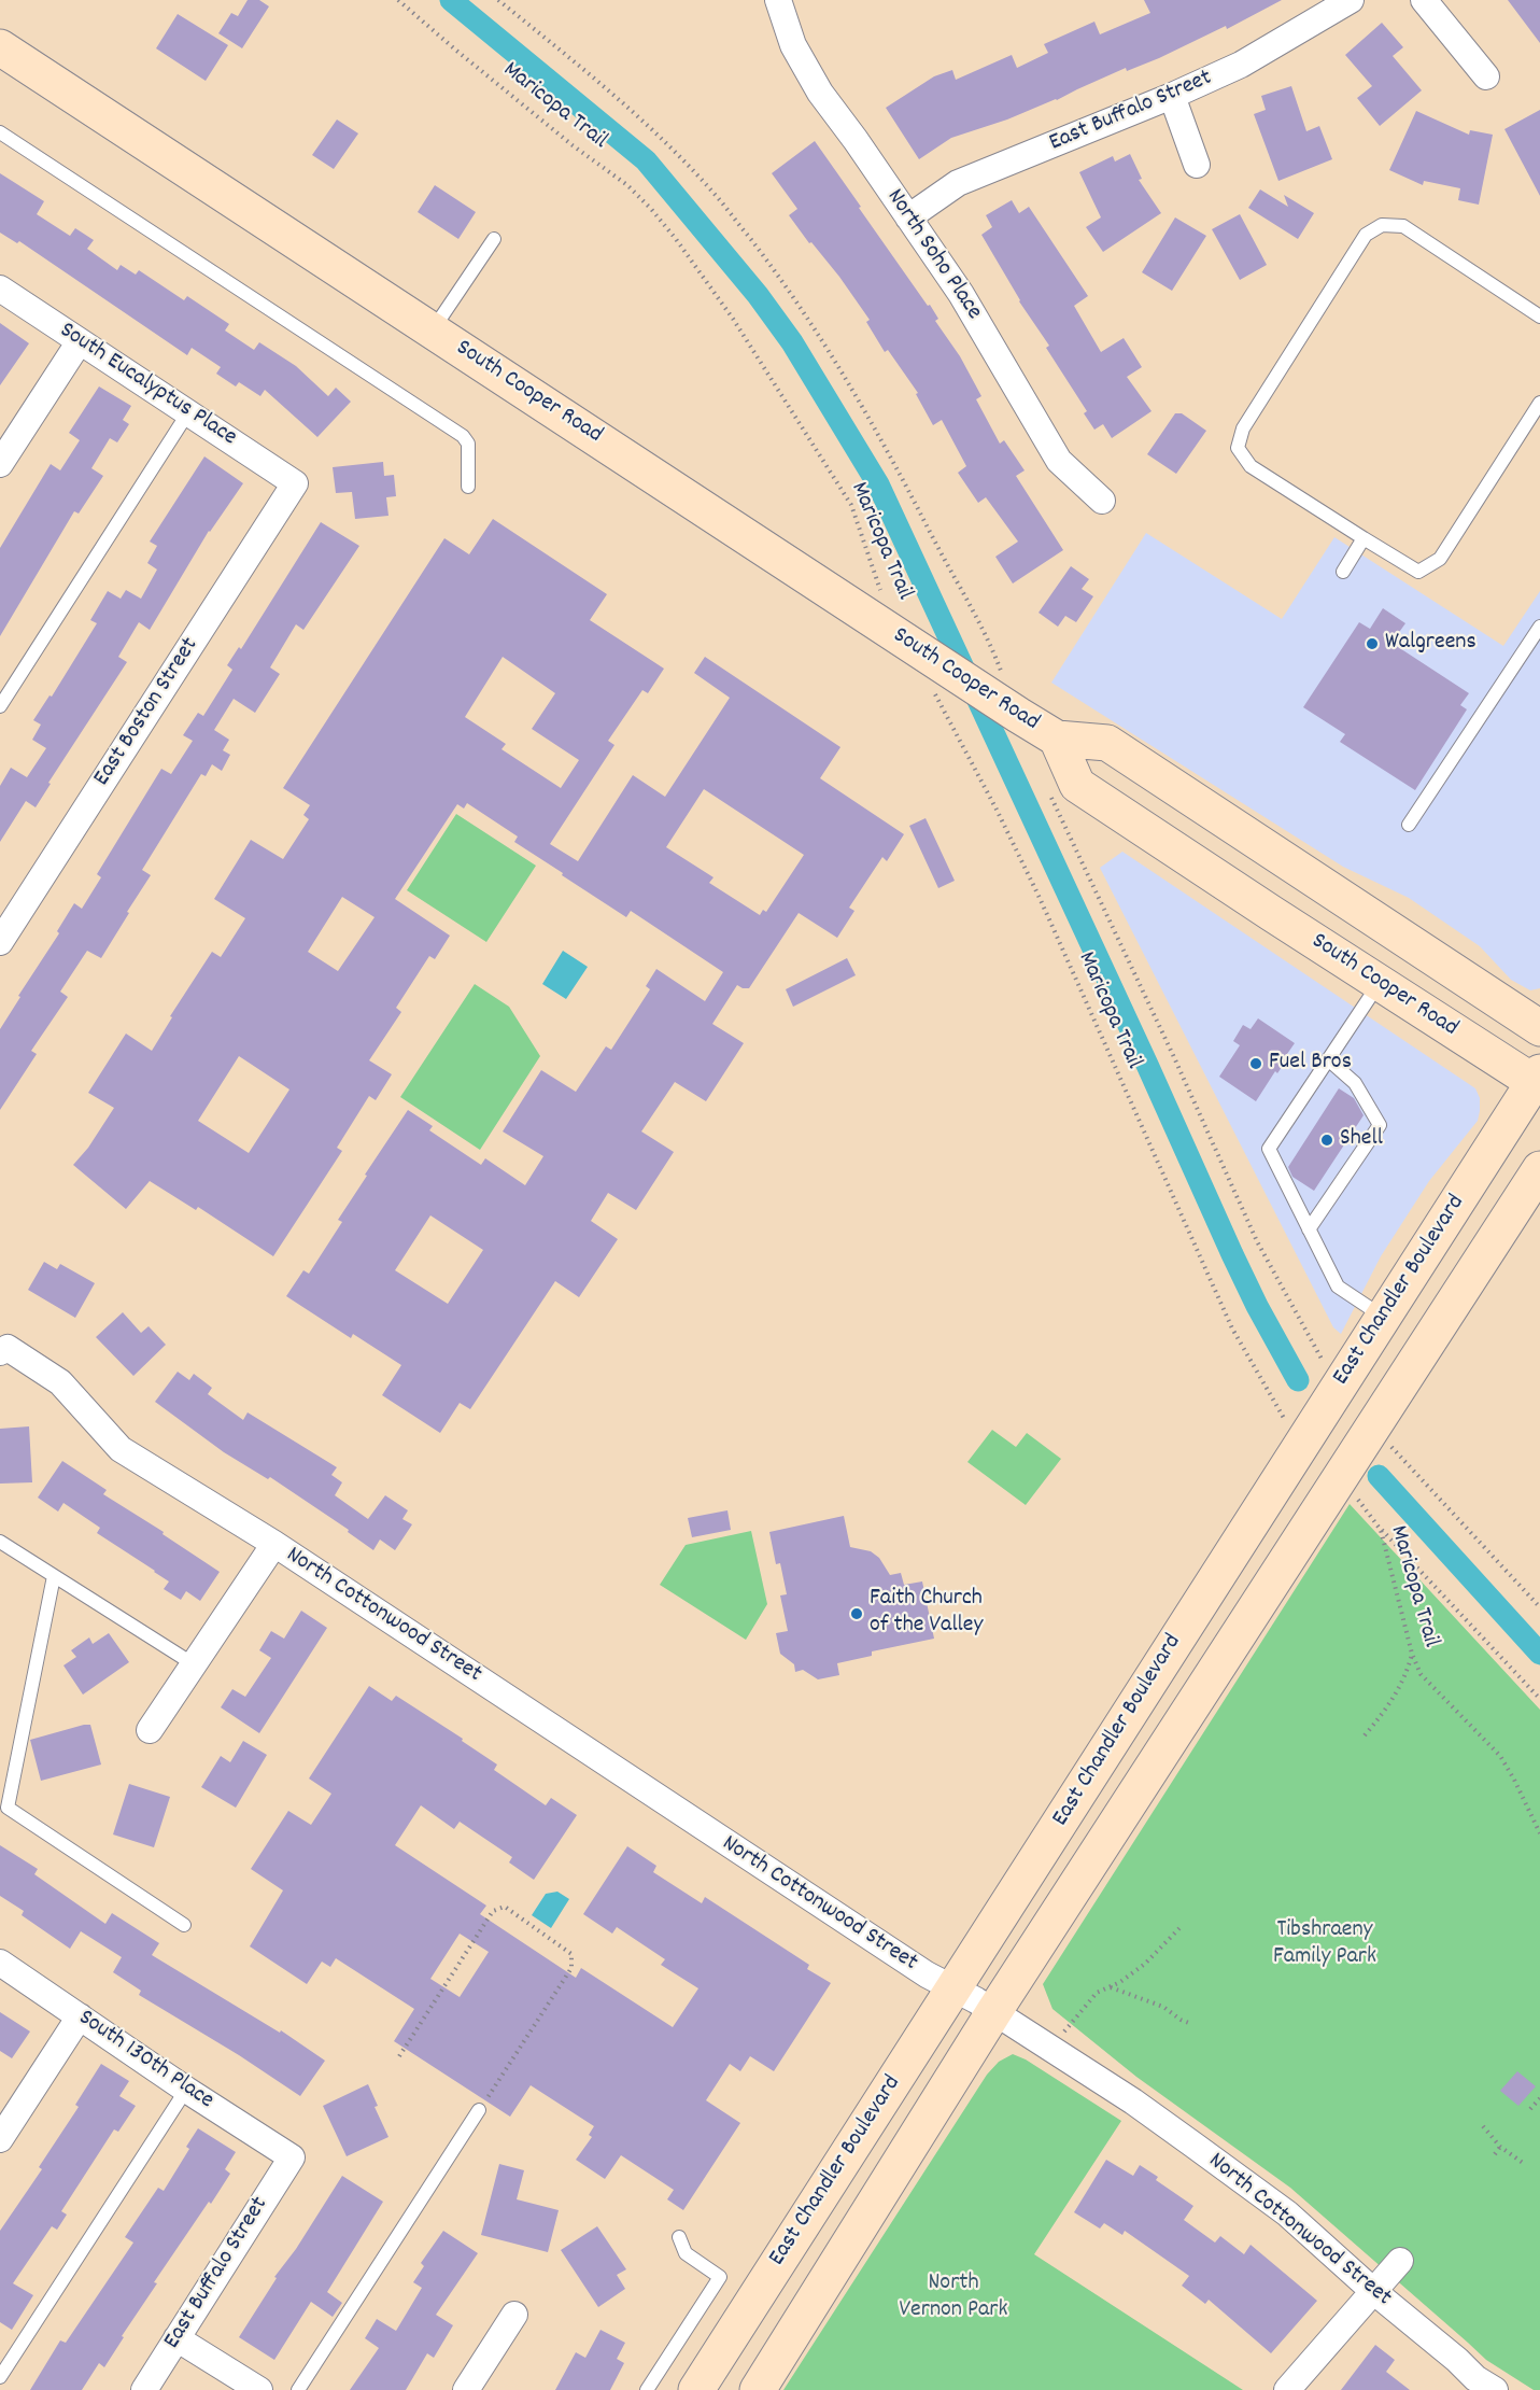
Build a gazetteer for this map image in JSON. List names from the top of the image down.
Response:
{
  "streets": {
    "main road": ["South Cooper Road", "East Chandler Boulevard"],
    "street": [
      "East Buffalo Street",
      "North Soho Place",
      "South Eucalyptus Place",
      "East Boston Street",
      "North Cottonwood Street",
      "South 130th Place"
    ],
    "path": ["Maricopa Trail"]
  },
  "crossings": [
    ["Maricopa Trail", "East Chandler Boulevard"],
    ["East Buffalo Street", "North Soho Place"],
    ["East Buffalo Street", "South 130th Place"],
    ["South Eucalyptus Place", "East Boston Street"],
    ["South Cooper Road", "East Chandler Boulevard"],
    ["East Chandler Boulevard", "North Cottonwood Street"]
  ],
  "parks": ["Tibshraeny Family Park", "North Vernon Park"],
  "places": [
    "Walgreens",
    "Fuel Bros",
    "Shell",
    "Faith Church of the Valley"
  ]
}
